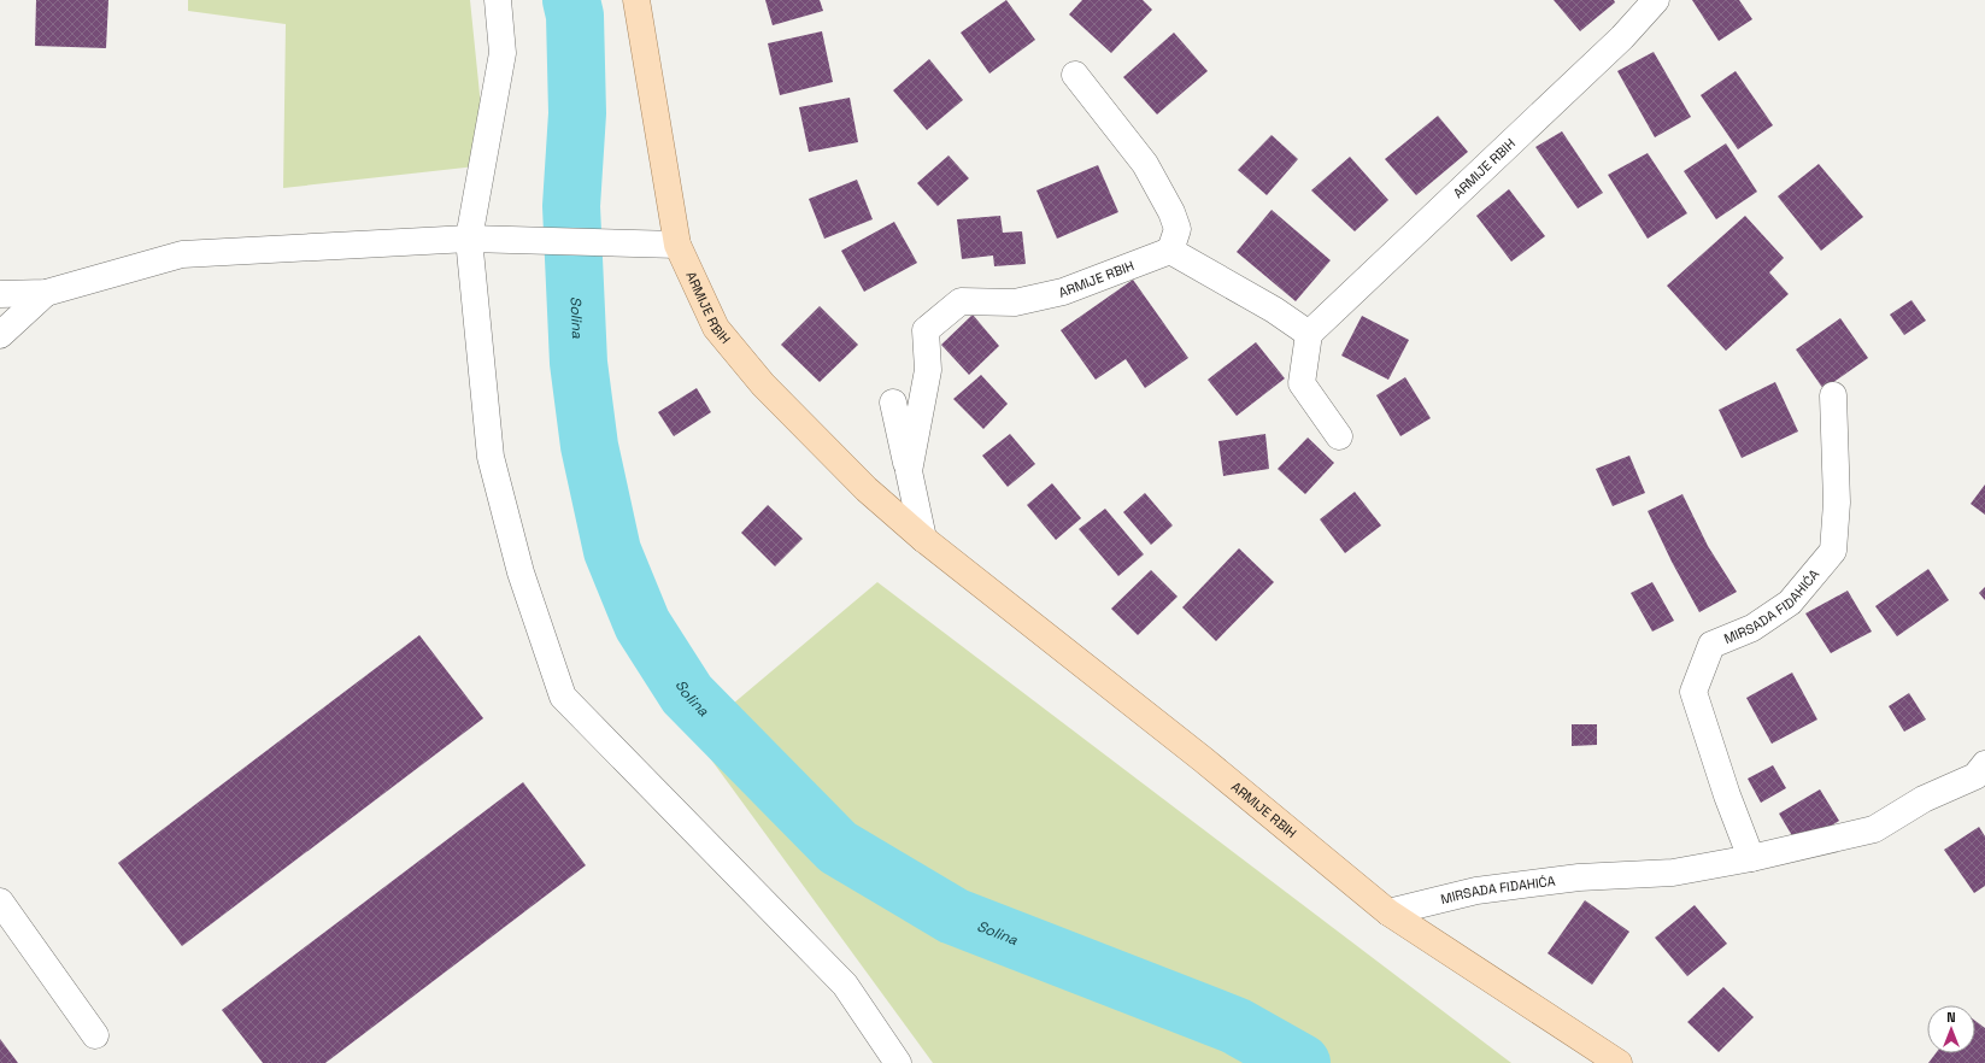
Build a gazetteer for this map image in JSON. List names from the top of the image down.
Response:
{
  "streets": {
    "main road": ["ARMIJE RBIH"],
    "street": ["MIRSADA FIDAHIĆA"]
  },
  "crossings": [
    ["ARMIJE RBIH", "MIRSADA FIDAHIĆA"]
  ],
  "water": ["Solina"],
  "north": "top"
}
